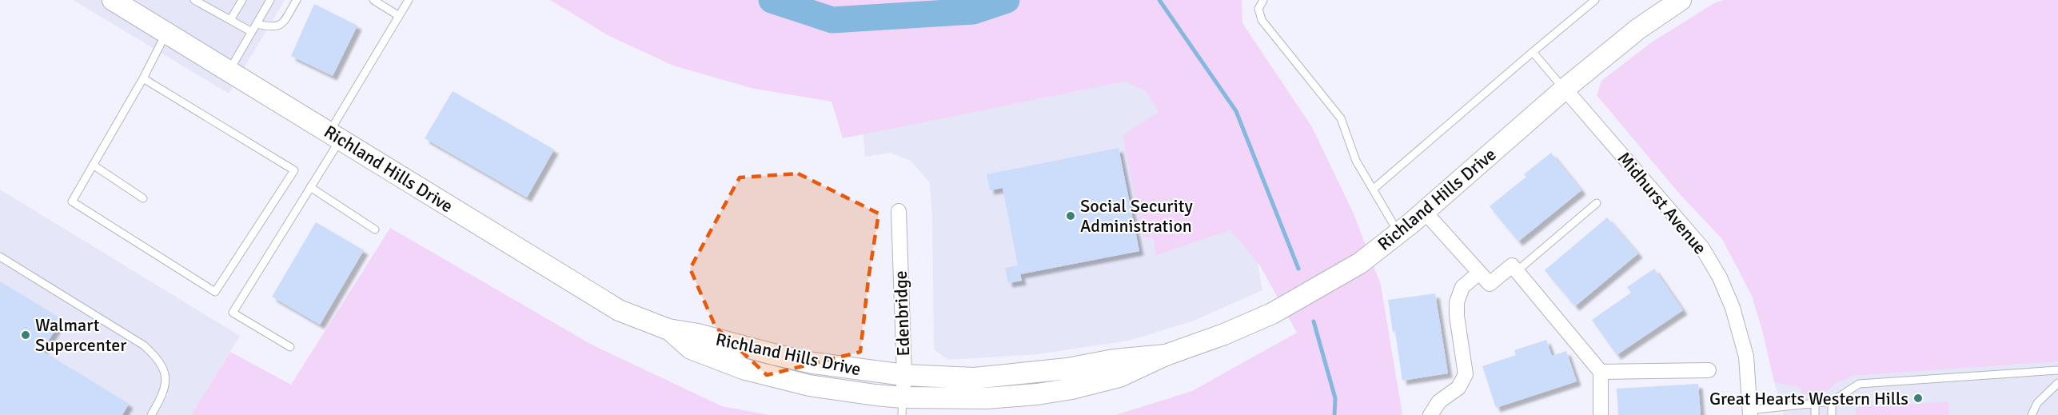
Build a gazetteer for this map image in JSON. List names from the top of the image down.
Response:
{
  "streets": {
    "street": ["Richland Hills Drive", "Midhurst Avenue", "Edenbridge"]
  },
  "crossings": [
    ["Richland Hills Drive", "Midhurst Avenue"],
    ["Richland Hills Drive", "Edenbridge"]
  ],
  "places": ["Social Security Administration", "Walmart Supercenter", "Great Hearts Western Hills"]
}
